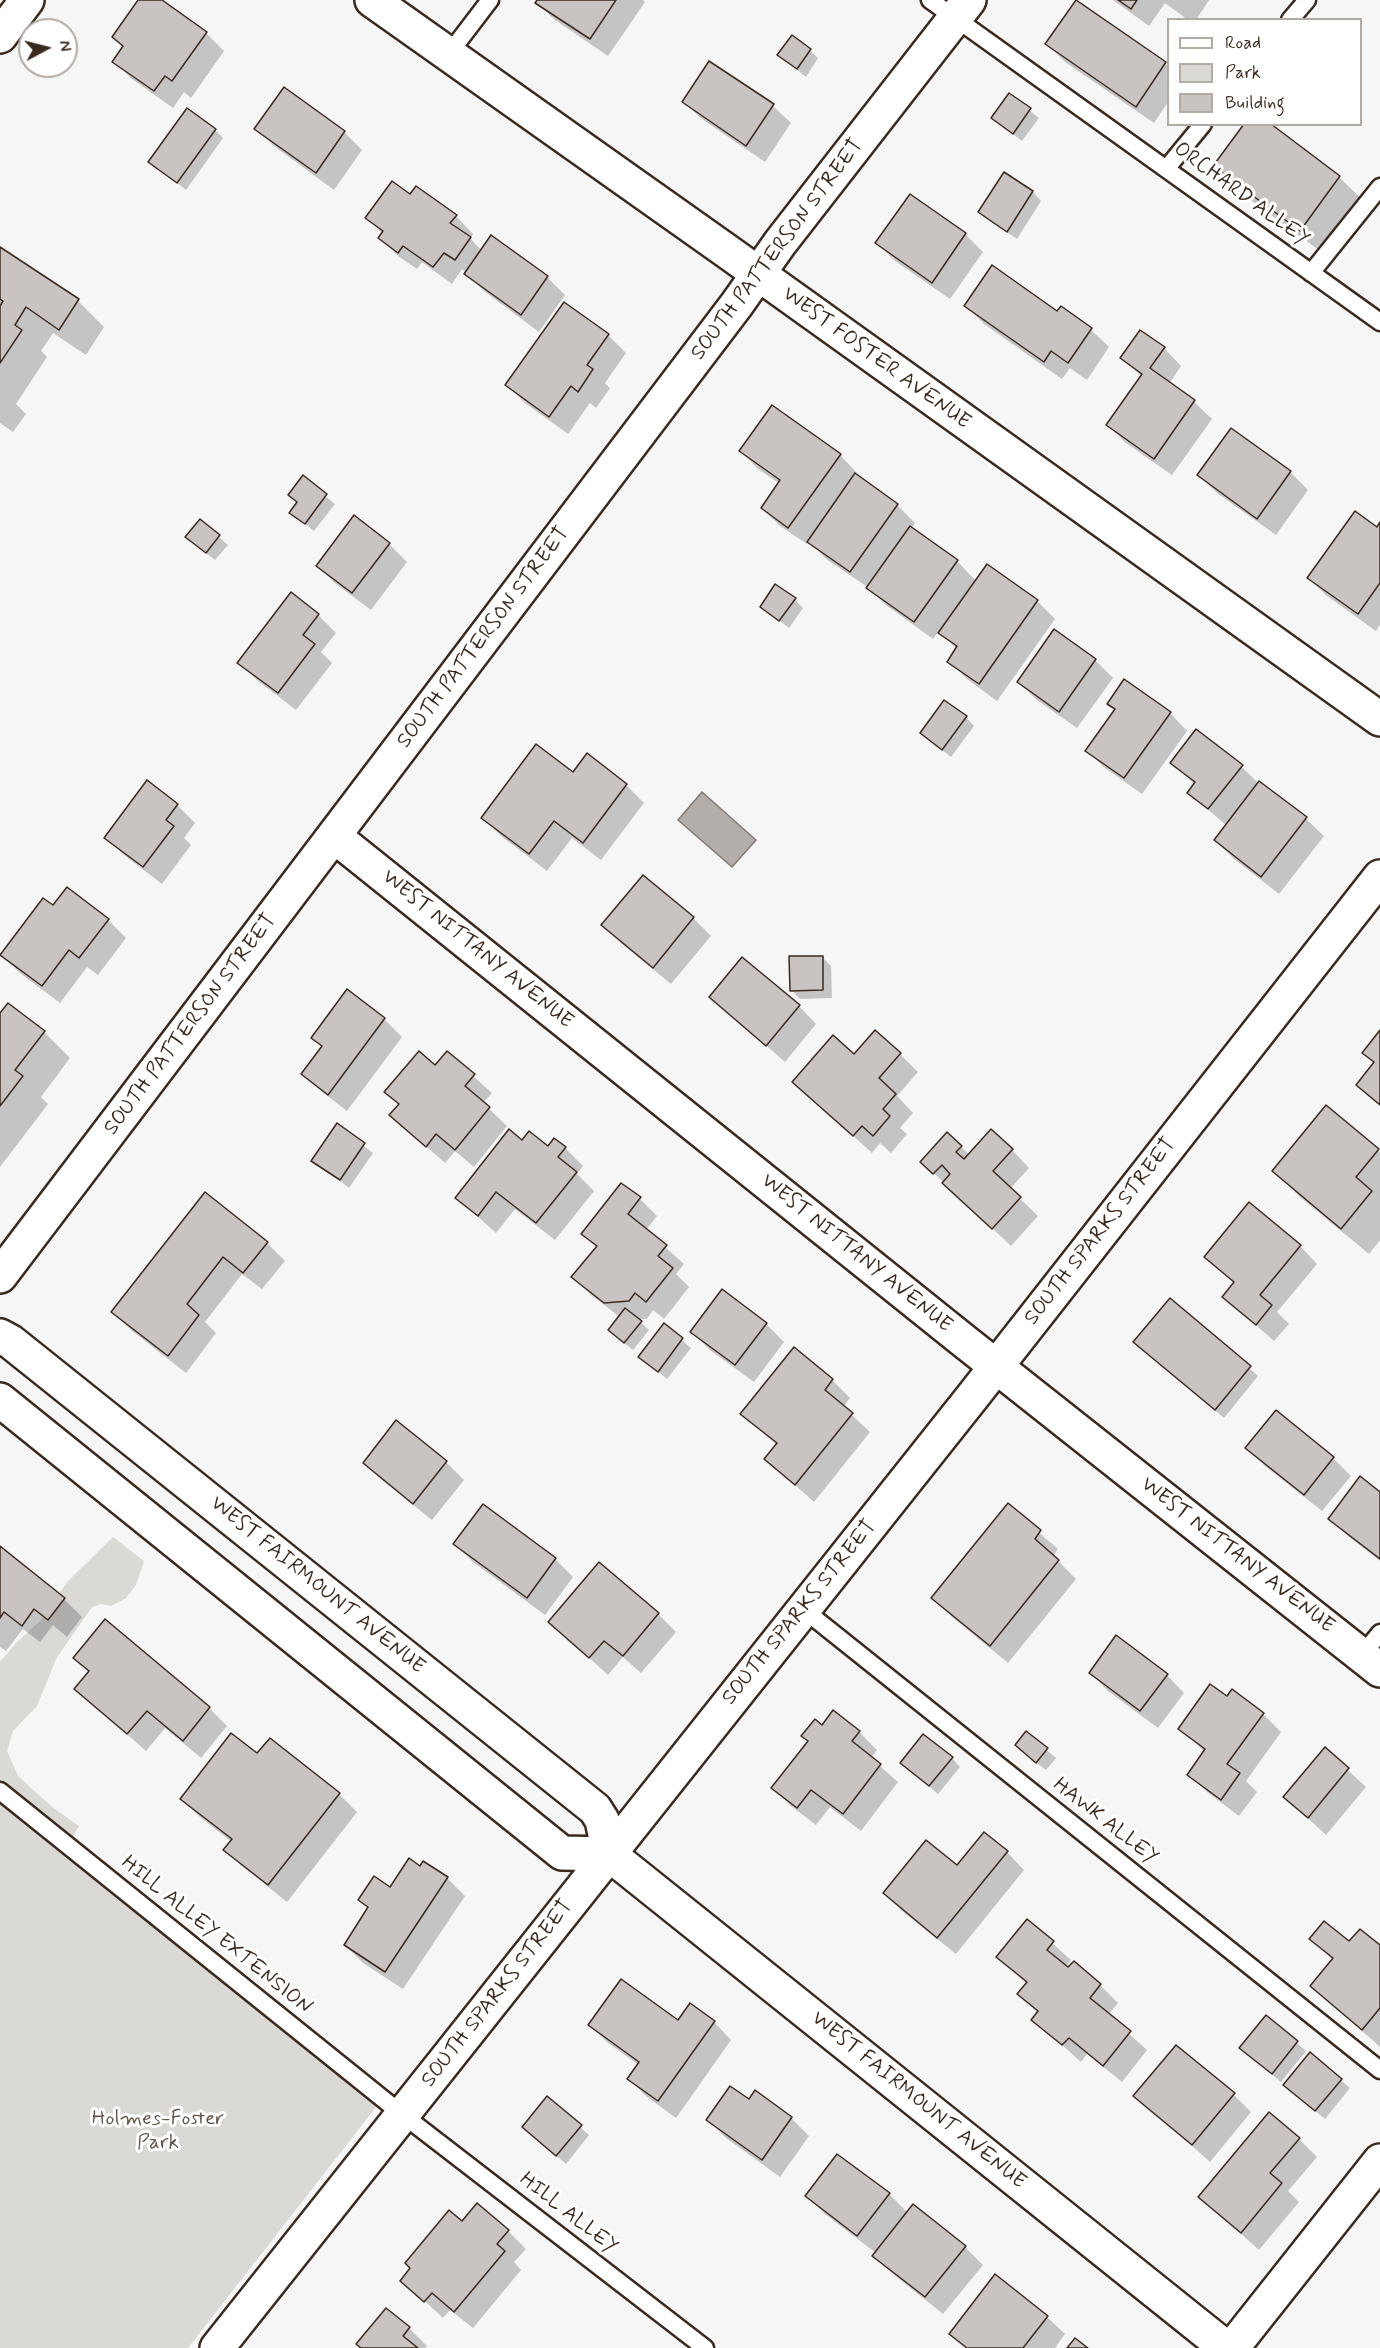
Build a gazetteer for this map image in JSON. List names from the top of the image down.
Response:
{
  "streets": {
    "street": [
      "SOUTH PATTERSON STREET",
      "WEST FOSTER AVENUE",
      "WEST NITTANY AVENUE",
      "SOUTH SPARKS STREET",
      "WEST FAIRMOUNT AVENUE"
    ],
    "lane": [
      "ORCHARD ALLEY",
      "HAWK ALLEY",
      "HILL ALLEY EXTENSION",
      "HILL ALLEY"
    ]
  },
  "crossings": [
    ["ORCHARD ALLEY", "SOUTH PATTERSON STREET"],
    ["SOUTH PATTERSON STREET", "WEST FOSTER AVENUE"],
    ["SOUTH PATTERSON STREET", "WEST NITTANY AVENUE"],
    ["WEST NITTANY AVENUE", "SOUTH SPARKS STREET"],
    ["SOUTH SPARKS STREET", "WEST FAIRMOUNT AVENUE"],
    ["SOUTH SPARKS STREET", "HAWK ALLEY"],
    ["SOUTH SPARKS STREET", "HILL ALLEY EXTENSION"],
    ["SOUTH SPARKS STREET", "HILL ALLEY"],
    ["HILL ALLEY EXTENSION", "HILL ALLEY"]
  ],
  "parks": ["Holmes-Foster Park"],
  "legend": ["Road", "Park", "Building"],
  "north": "right"
}
